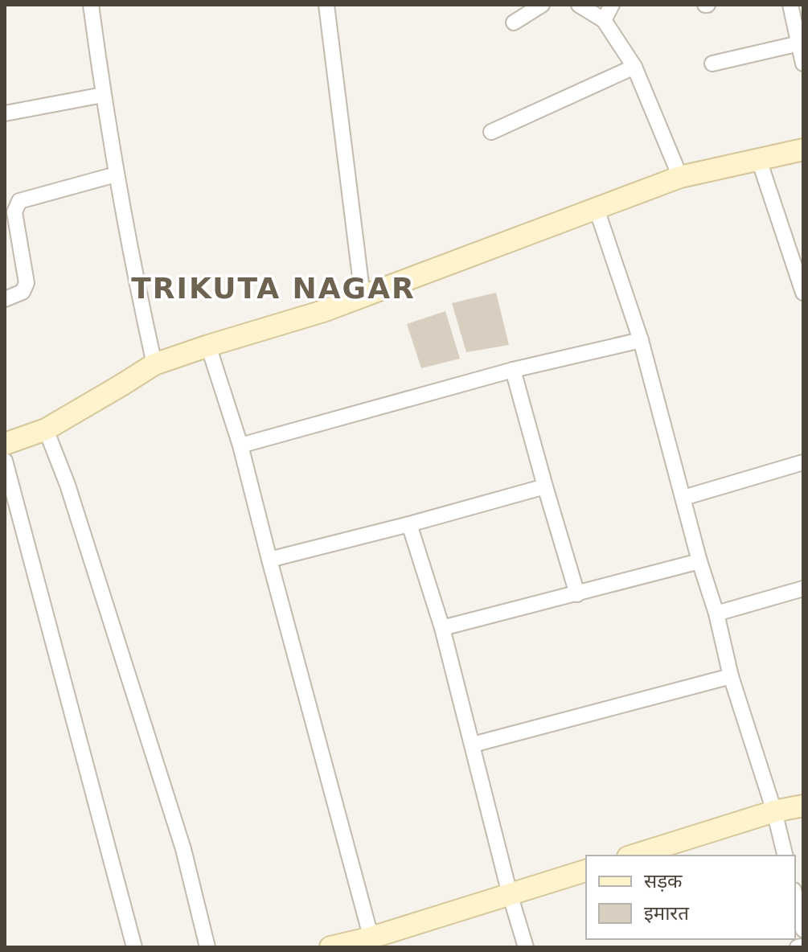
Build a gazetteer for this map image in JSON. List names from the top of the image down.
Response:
{
  "districts": ["TRIKUTA NAGAR"],
  "legend": ["सड़क", "इमारत"]
}
